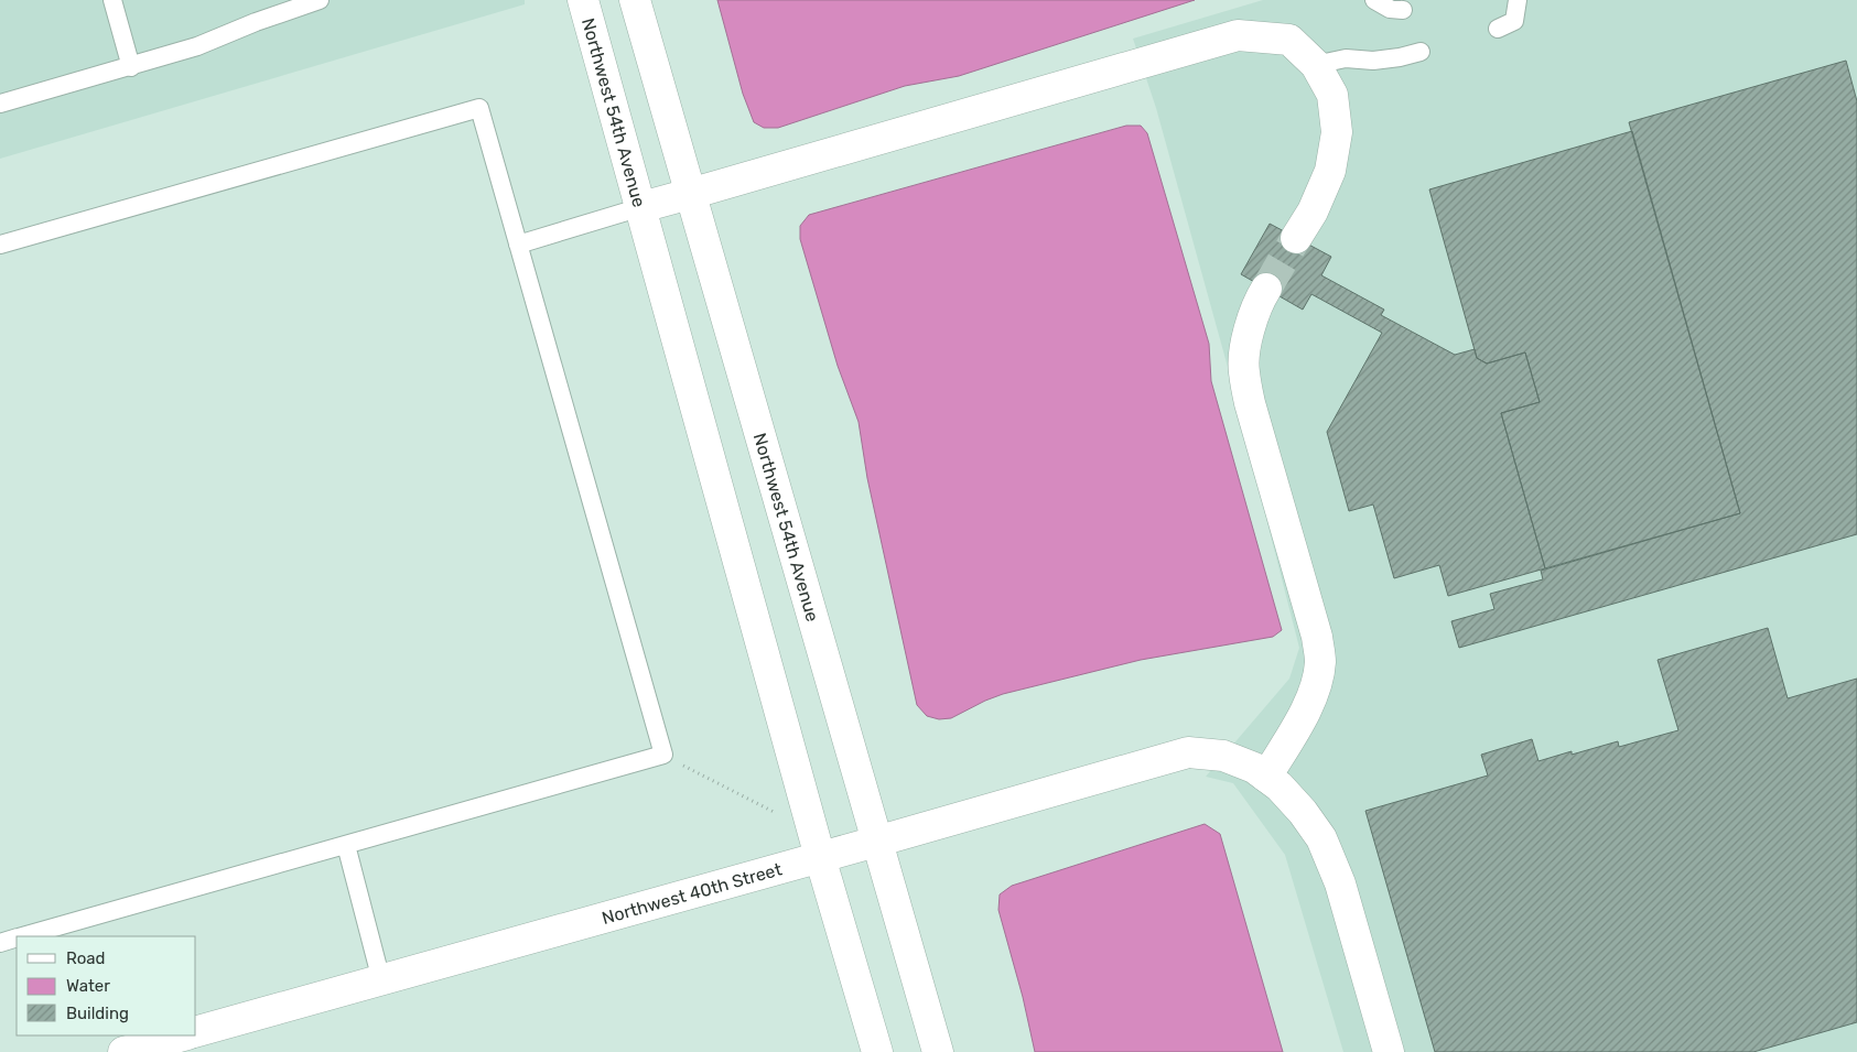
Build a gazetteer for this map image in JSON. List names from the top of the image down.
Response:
{
  "streets": {
    "street": ["Northwest 54th Avenue", "Northwest 40th Street"]
  },
  "crossings": [
    ["Northwest 54th Avenue", "Northwest 40th Street"]
  ],
  "legend": ["Road", "Water", "Building"]
}
